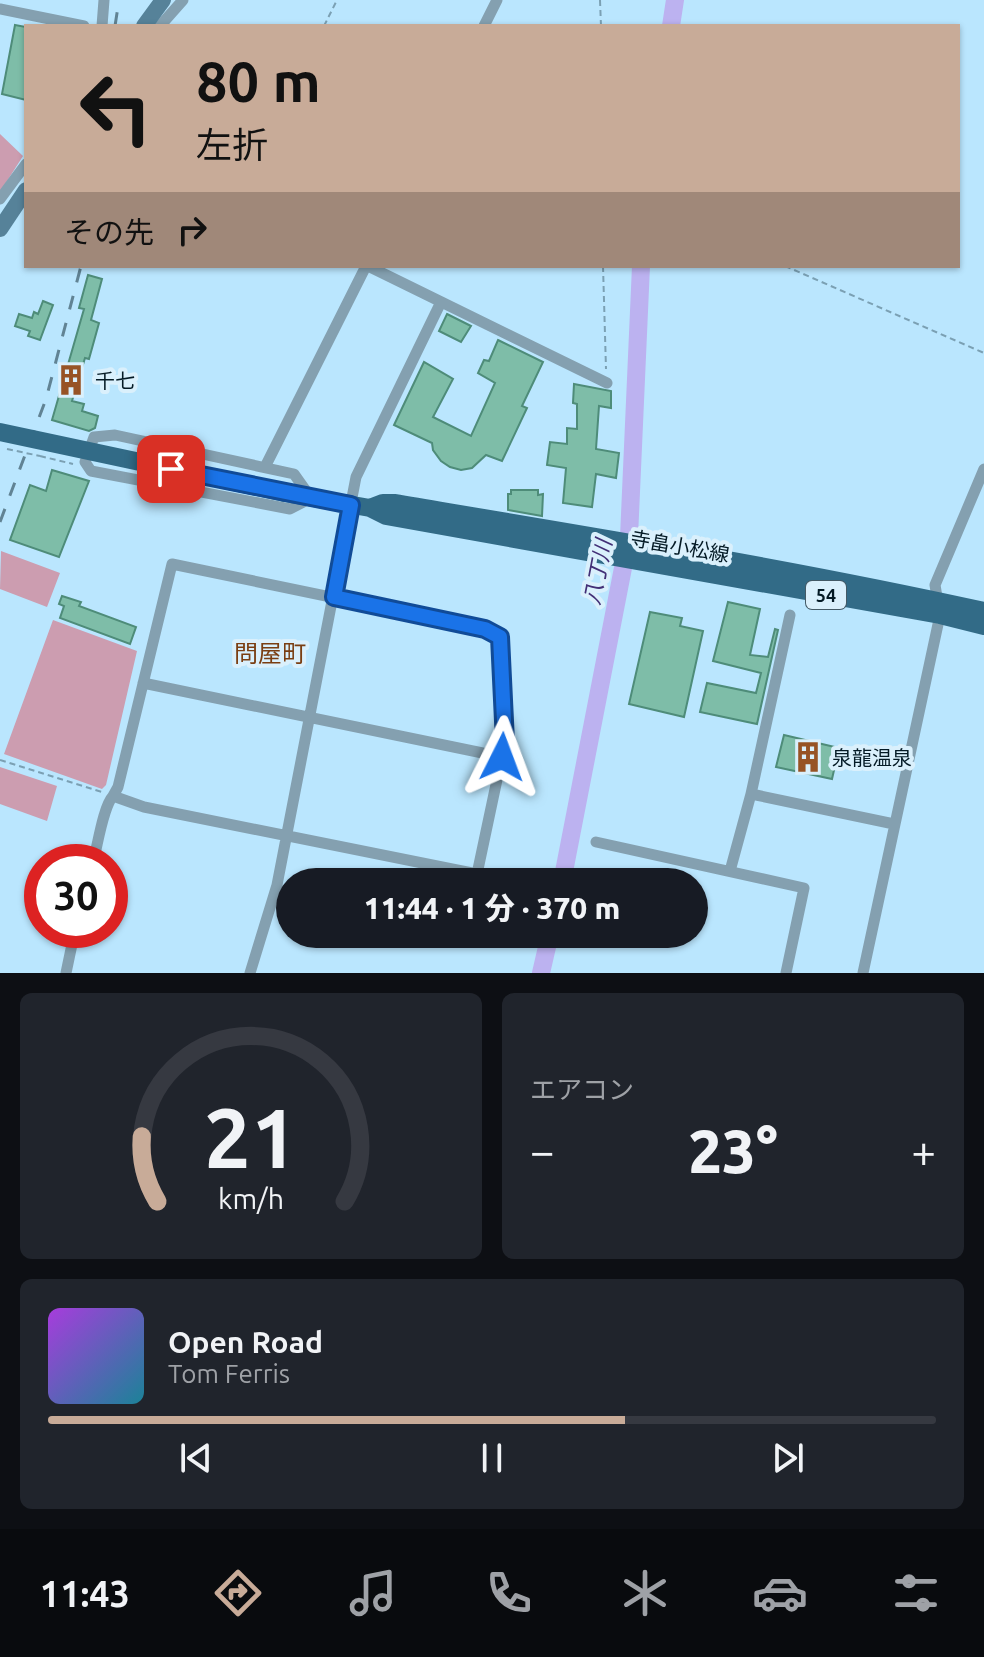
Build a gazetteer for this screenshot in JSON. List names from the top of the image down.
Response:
{
  "streets": {
    "main road": ["寺畠小松線", "54"]
  },
  "districts": ["問屋町"],
  "water": ["八丁川"],
  "places": {
    "building": ["千七", "泉龍温泉"]
  },
  "page": {
    "turn": ["80 m", "左折"],
    "then": "その先",
    "limit": "30",
    "trip": "11:44 · 1 分 · 370 m",
    "tile": "エアコン",
    "heat": ["−", "23°", "+"],
    "song": ["Open Road", "Tom Ferris"],
    "tabs": "11:43",
    "gauge": ["21", "km/h"]
  }
}
